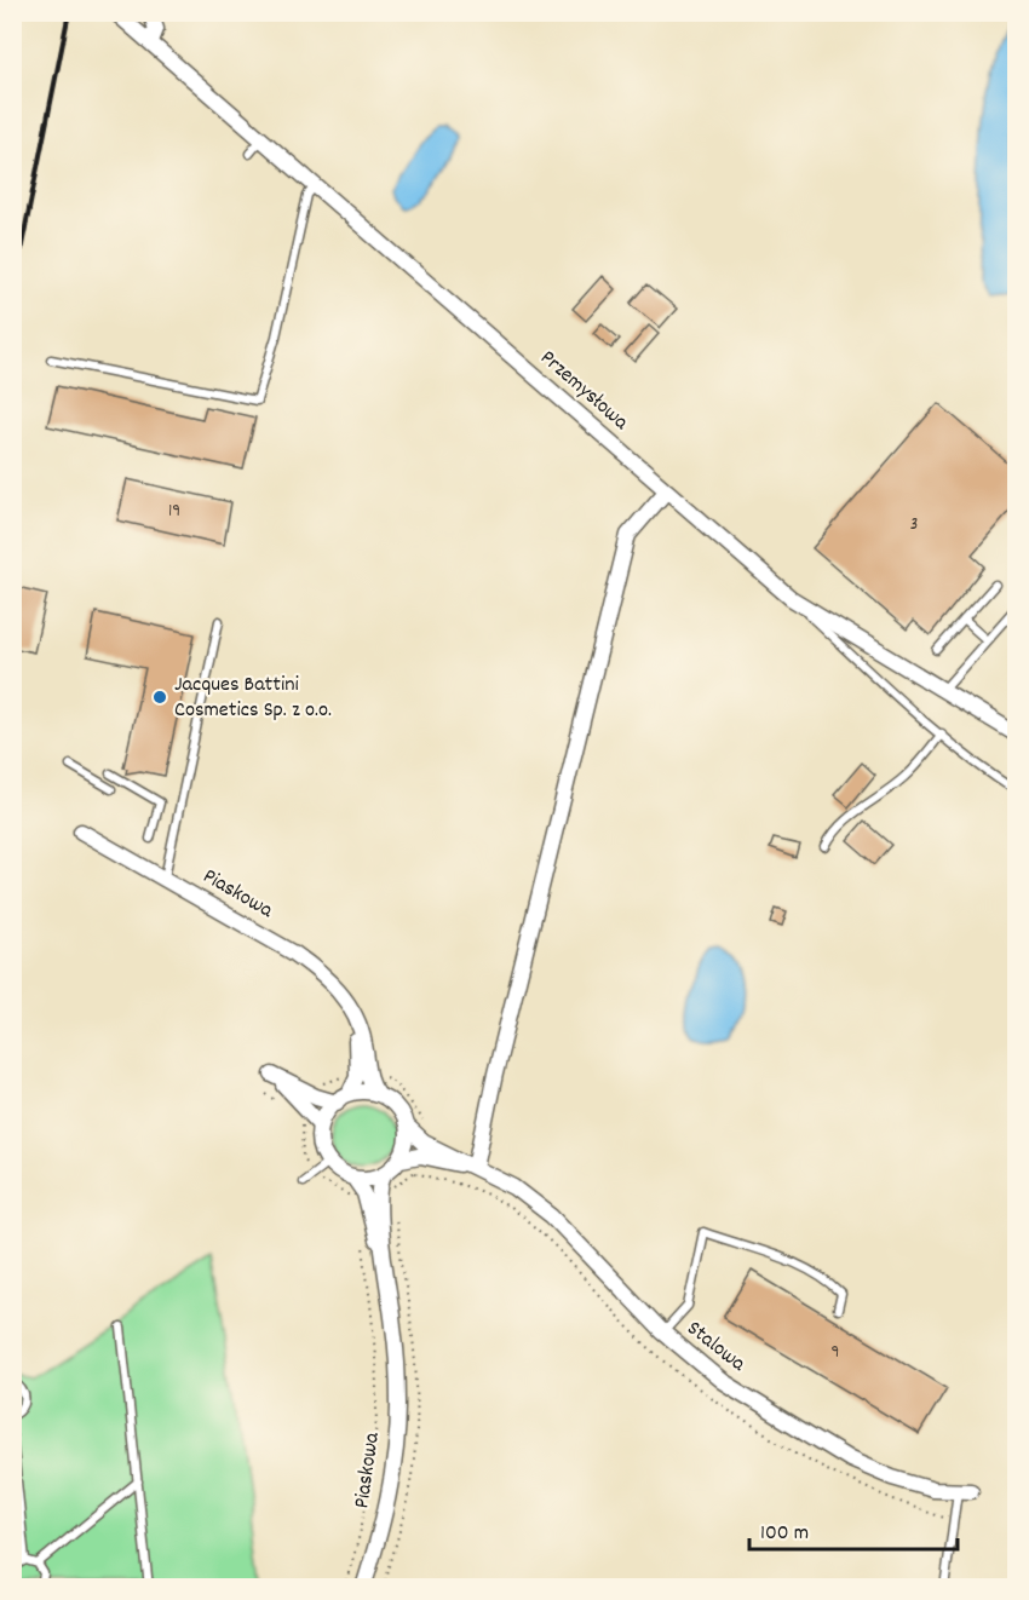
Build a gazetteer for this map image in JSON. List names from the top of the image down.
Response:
{
  "streets": {
    "street": ["Przemysłowa", "Piaskowa", "Stalowa"]
  },
  "crossings": [
    ["Piaskowa", "Stalowa"]
  ],
  "places": ["Jacques Battini Cosmetics Sp. z o.o."],
  "house_numbers": ["19", "3", "9"],
  "scale_bar": "100 m"
}
